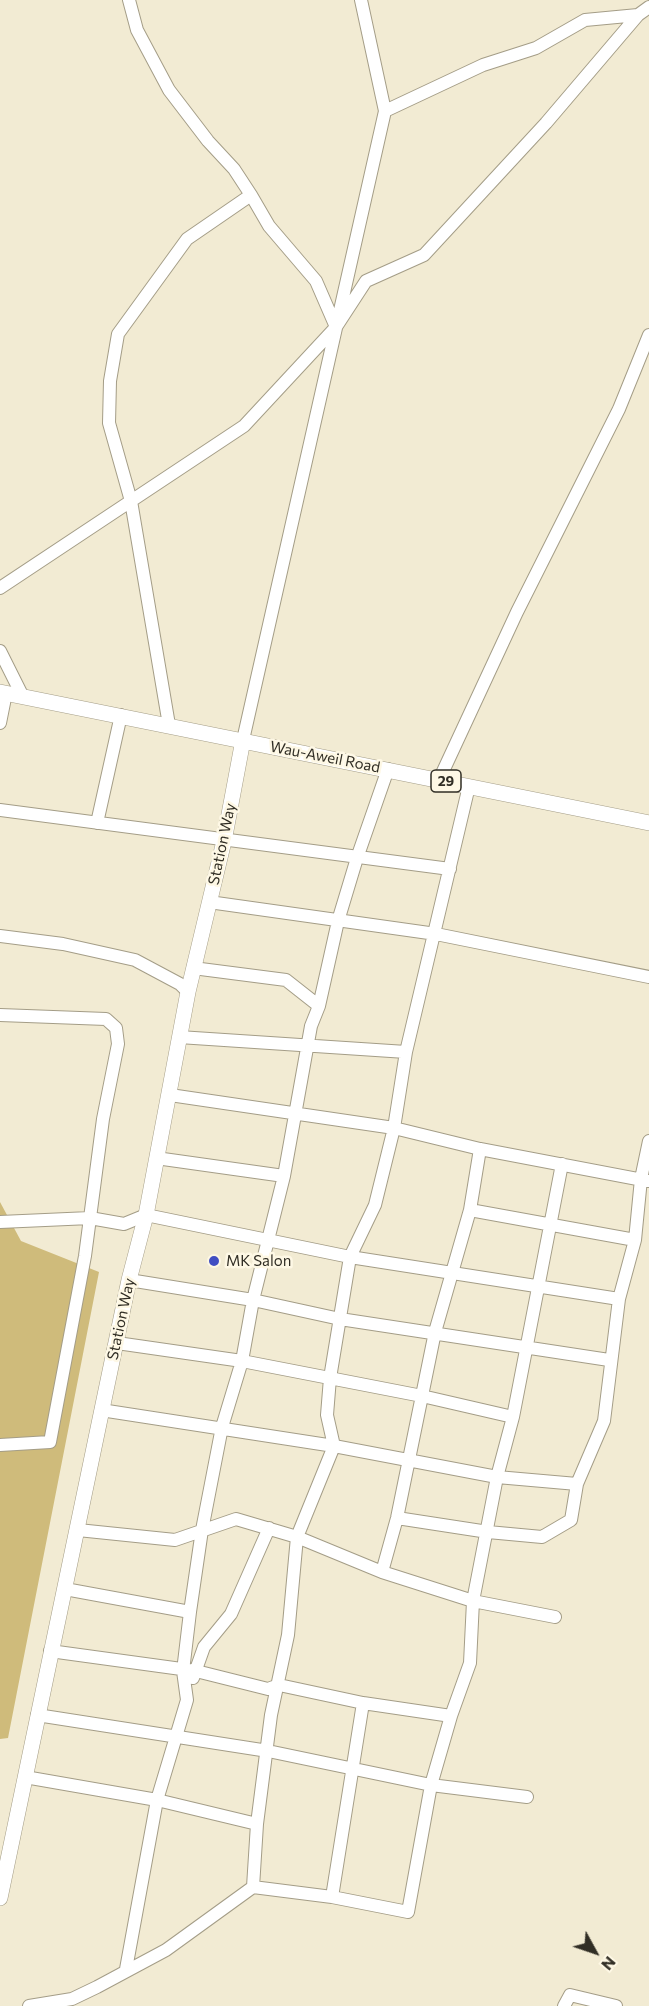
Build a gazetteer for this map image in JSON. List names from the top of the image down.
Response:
{
  "streets": {
    "main road": ["Wau-Aweil Road", "29", "Station Way"]
  },
  "crossings": [
    ["Wau-Aweil Road", "Station Way"]
  ],
  "places": ["MK Salon"],
  "north": "bottom right"
}
